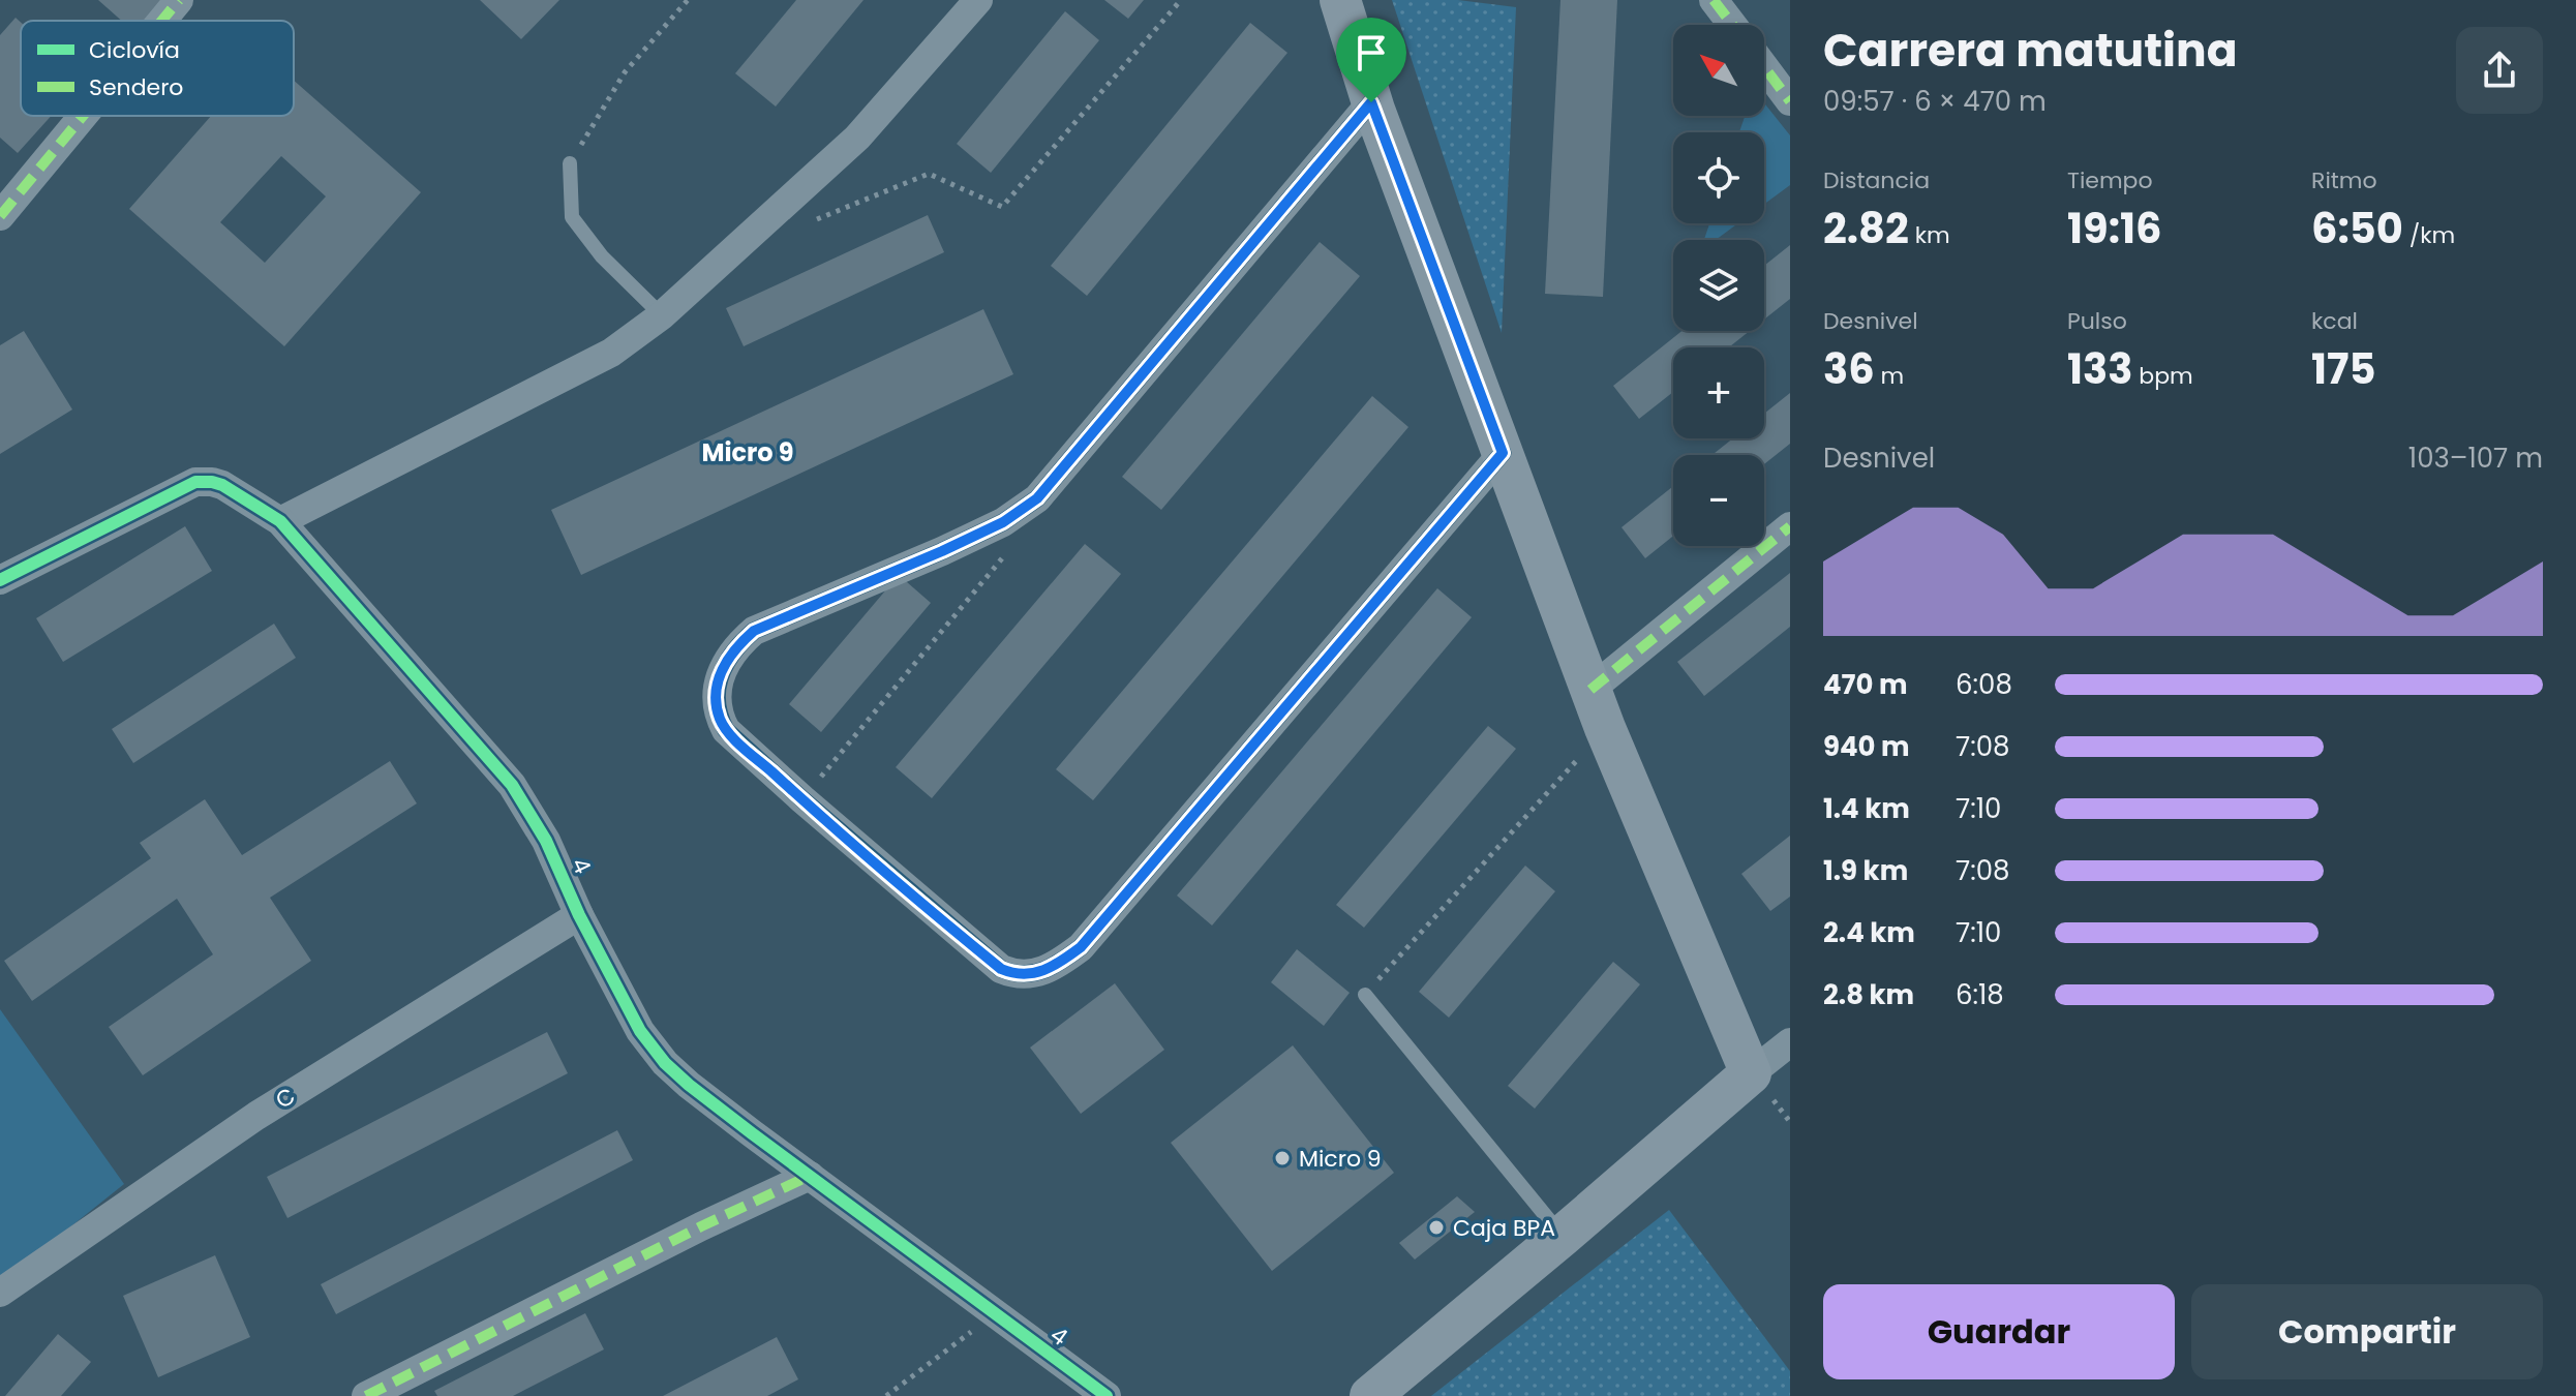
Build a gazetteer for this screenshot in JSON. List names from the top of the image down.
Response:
{
  "streets": {
    "street": ["4", "C"]
  },
  "crossings": [
    ["4", "C"]
  ],
  "districts": ["Micro 9"],
  "places": ["Micro 9", "Caja BPA"],
  "legend": ["Ciclovía", "Sendero"],
  "north": "top left",
  "page": {
    "heading": ["Carrera matutina", "09:57 · 6 × 470 m"],
    "map_buttons": ["+", "−"],
    "stats": [
      ["Distancia", "2.82 km"],
      ["Tiempo", "19:16"],
      ["Ritmo", "6:50 /km"],
      ["Desnivel", "36 m"],
      ["Pulso", "133 bpm"],
      ["kcal", "175"]
    ],
    "chart": ["Desnivel", "103–107 m"],
    "list": [
      {
        "name": "470 m",
        "note": "6:08"
      },
      {
        "name": "940 m",
        "note": "7:08"
      },
      {
        "name": "1.4 km",
        "note": "7:10"
      },
      {
        "name": "1.9 km",
        "note": "7:08"
      },
      {
        "name": "2.4 km",
        "note": "7:10"
      },
      {
        "name": "2.8 km",
        "note": "6:18"
      }
    ],
    "buttons": ["Guardar", "Compartir"]
  }
}
